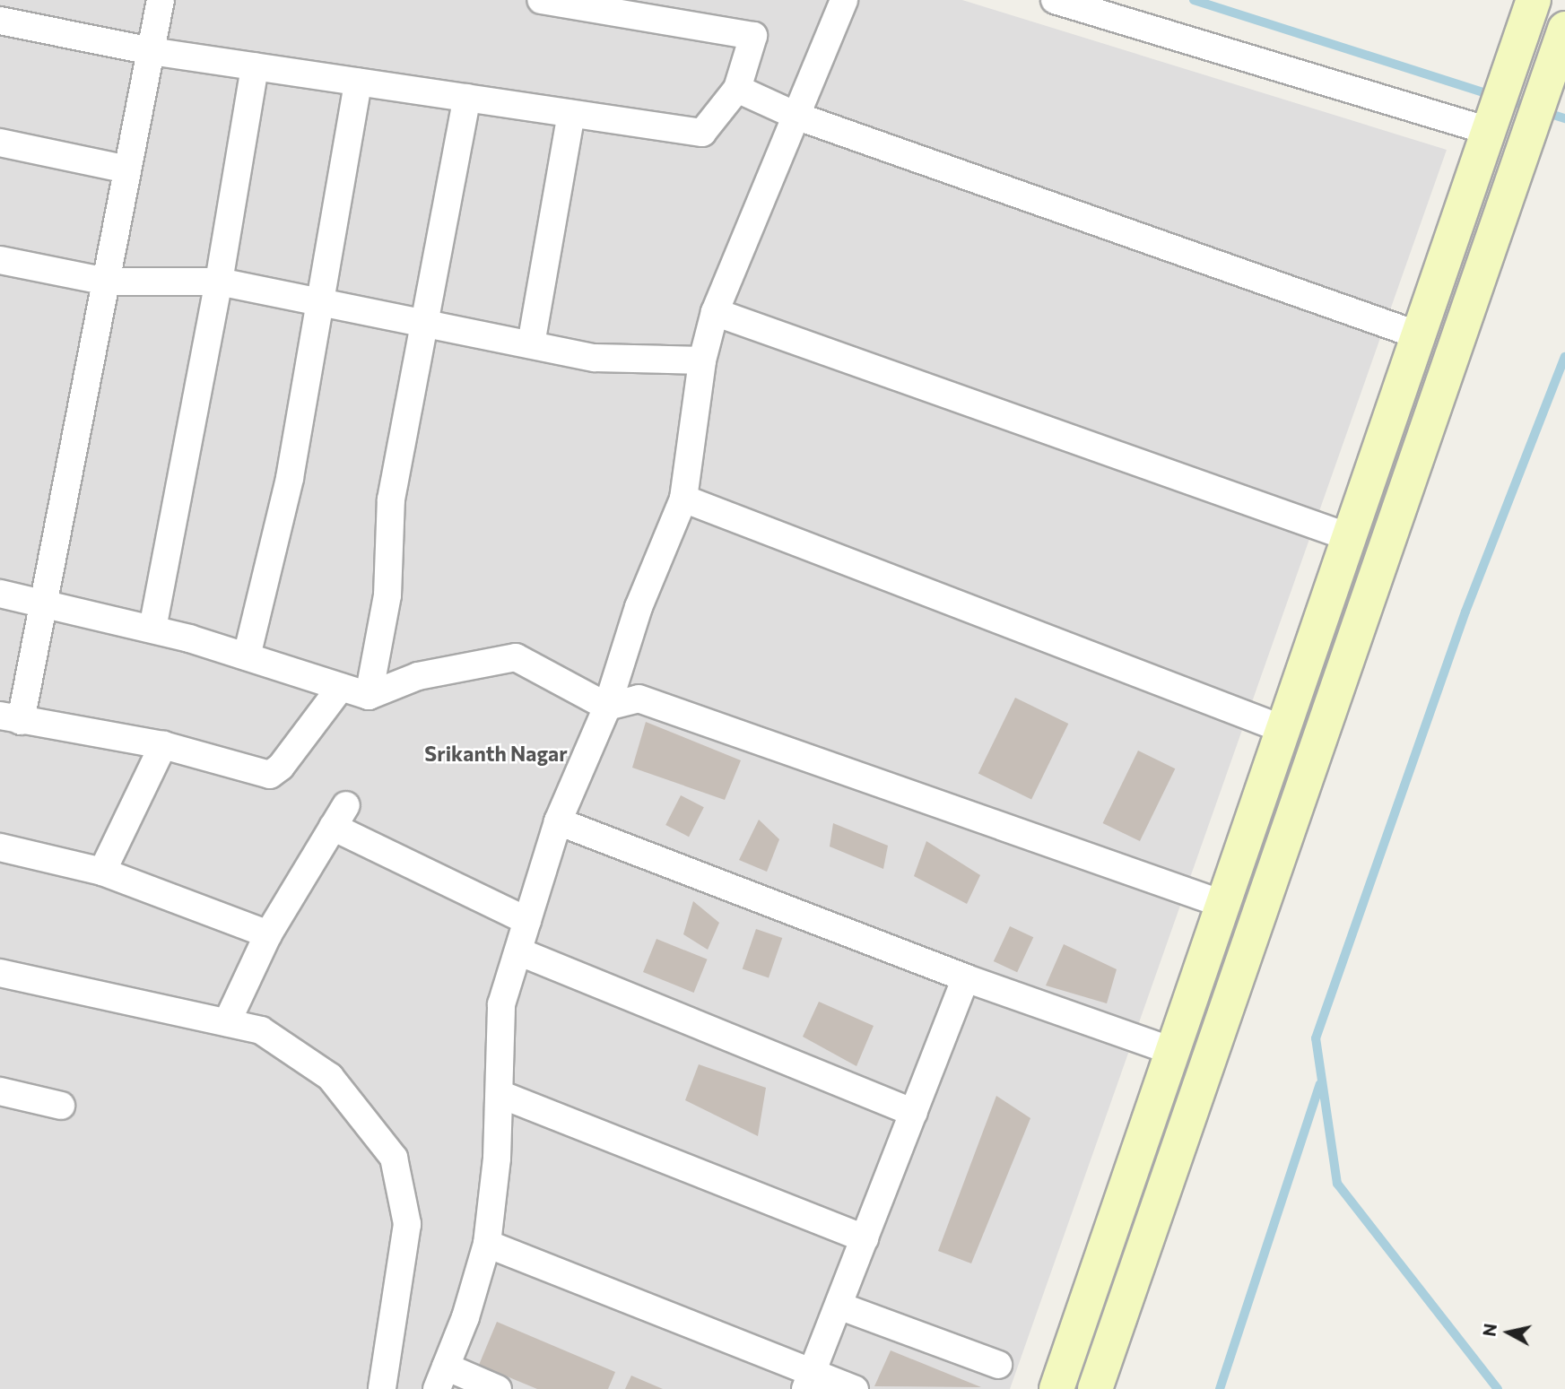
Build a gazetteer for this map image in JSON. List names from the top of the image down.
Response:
{
  "districts": ["Srikanth Nagar"],
  "north": "left"
}
